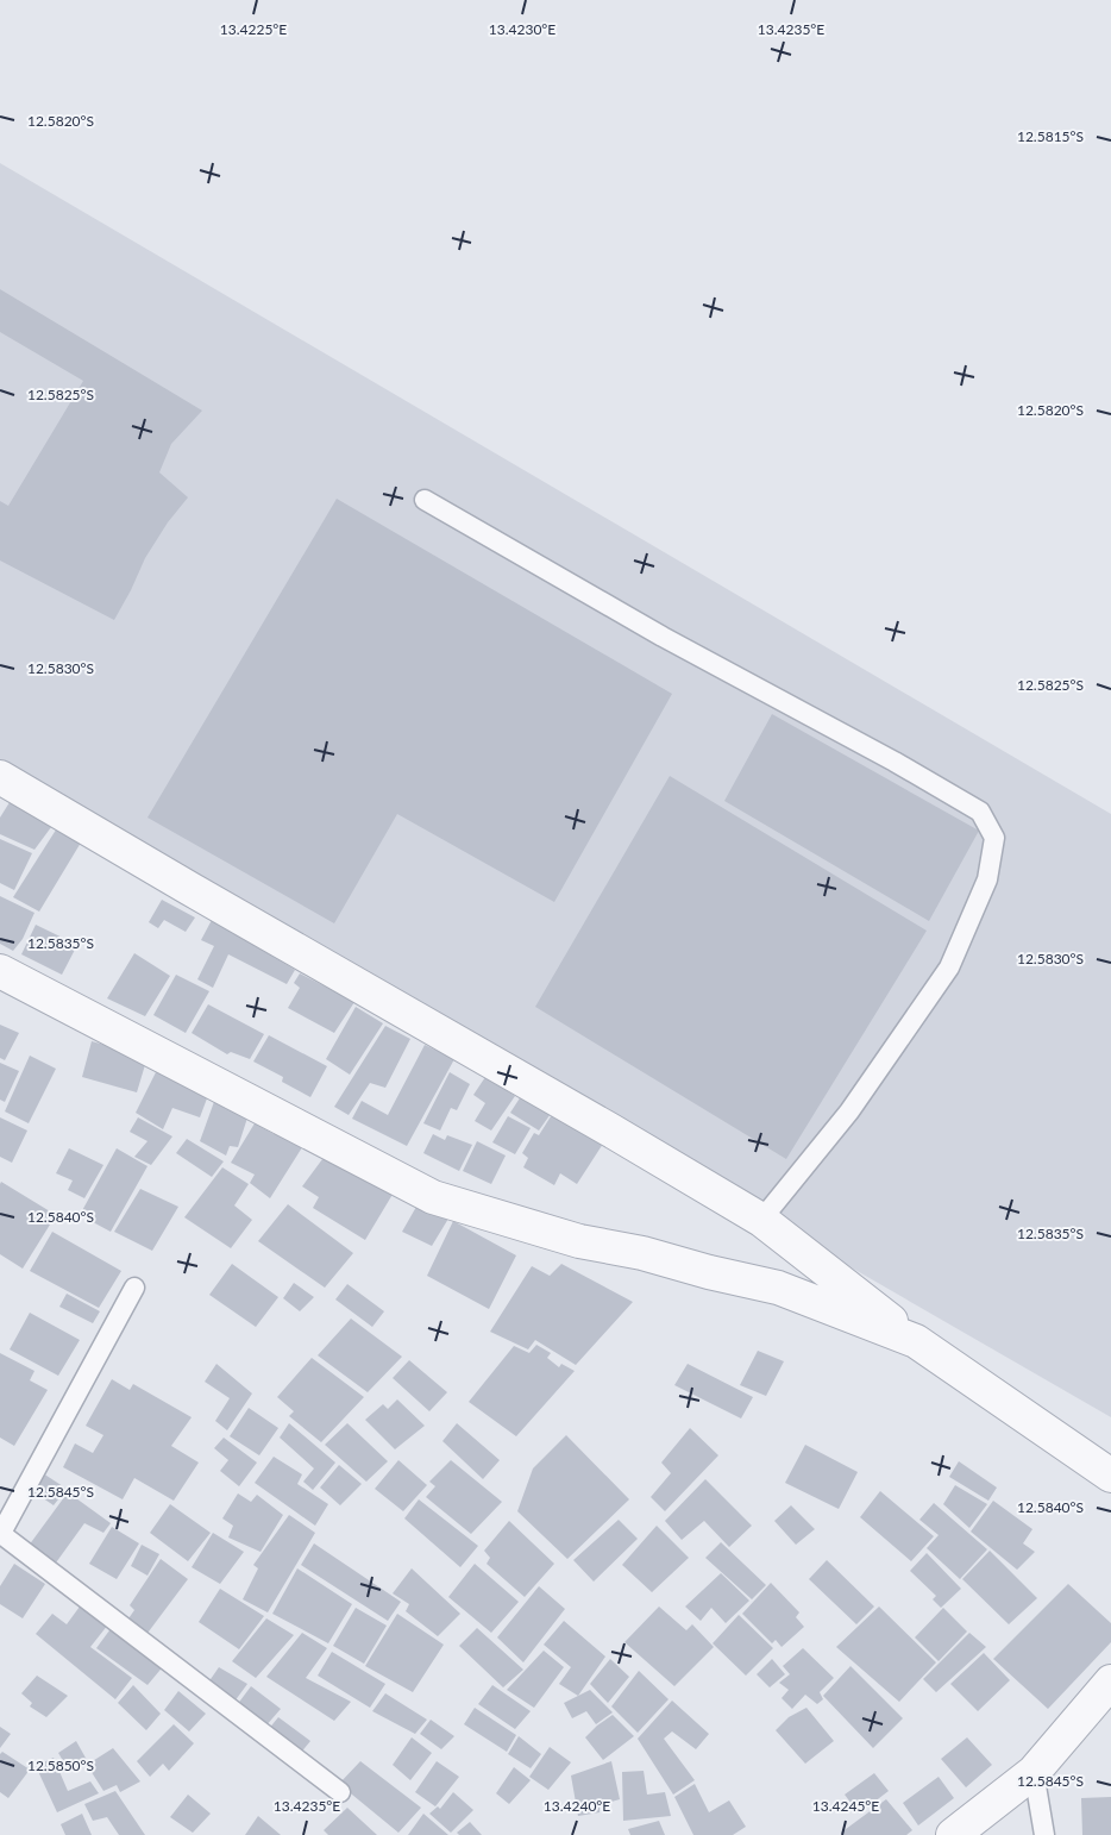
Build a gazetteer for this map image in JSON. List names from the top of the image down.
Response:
{
  "coordinates": [
    "13.4225°E",
    "13.4230°E",
    "13.4235°E",
    "12.5820°S",
    "12.5815°S",
    "12.5825°S",
    "12.5830°S",
    "12.5835°S",
    "12.5840°S",
    "12.5845°S",
    "12.5850°S",
    "13.4240°E",
    "13.4245°E"
  ]
}
